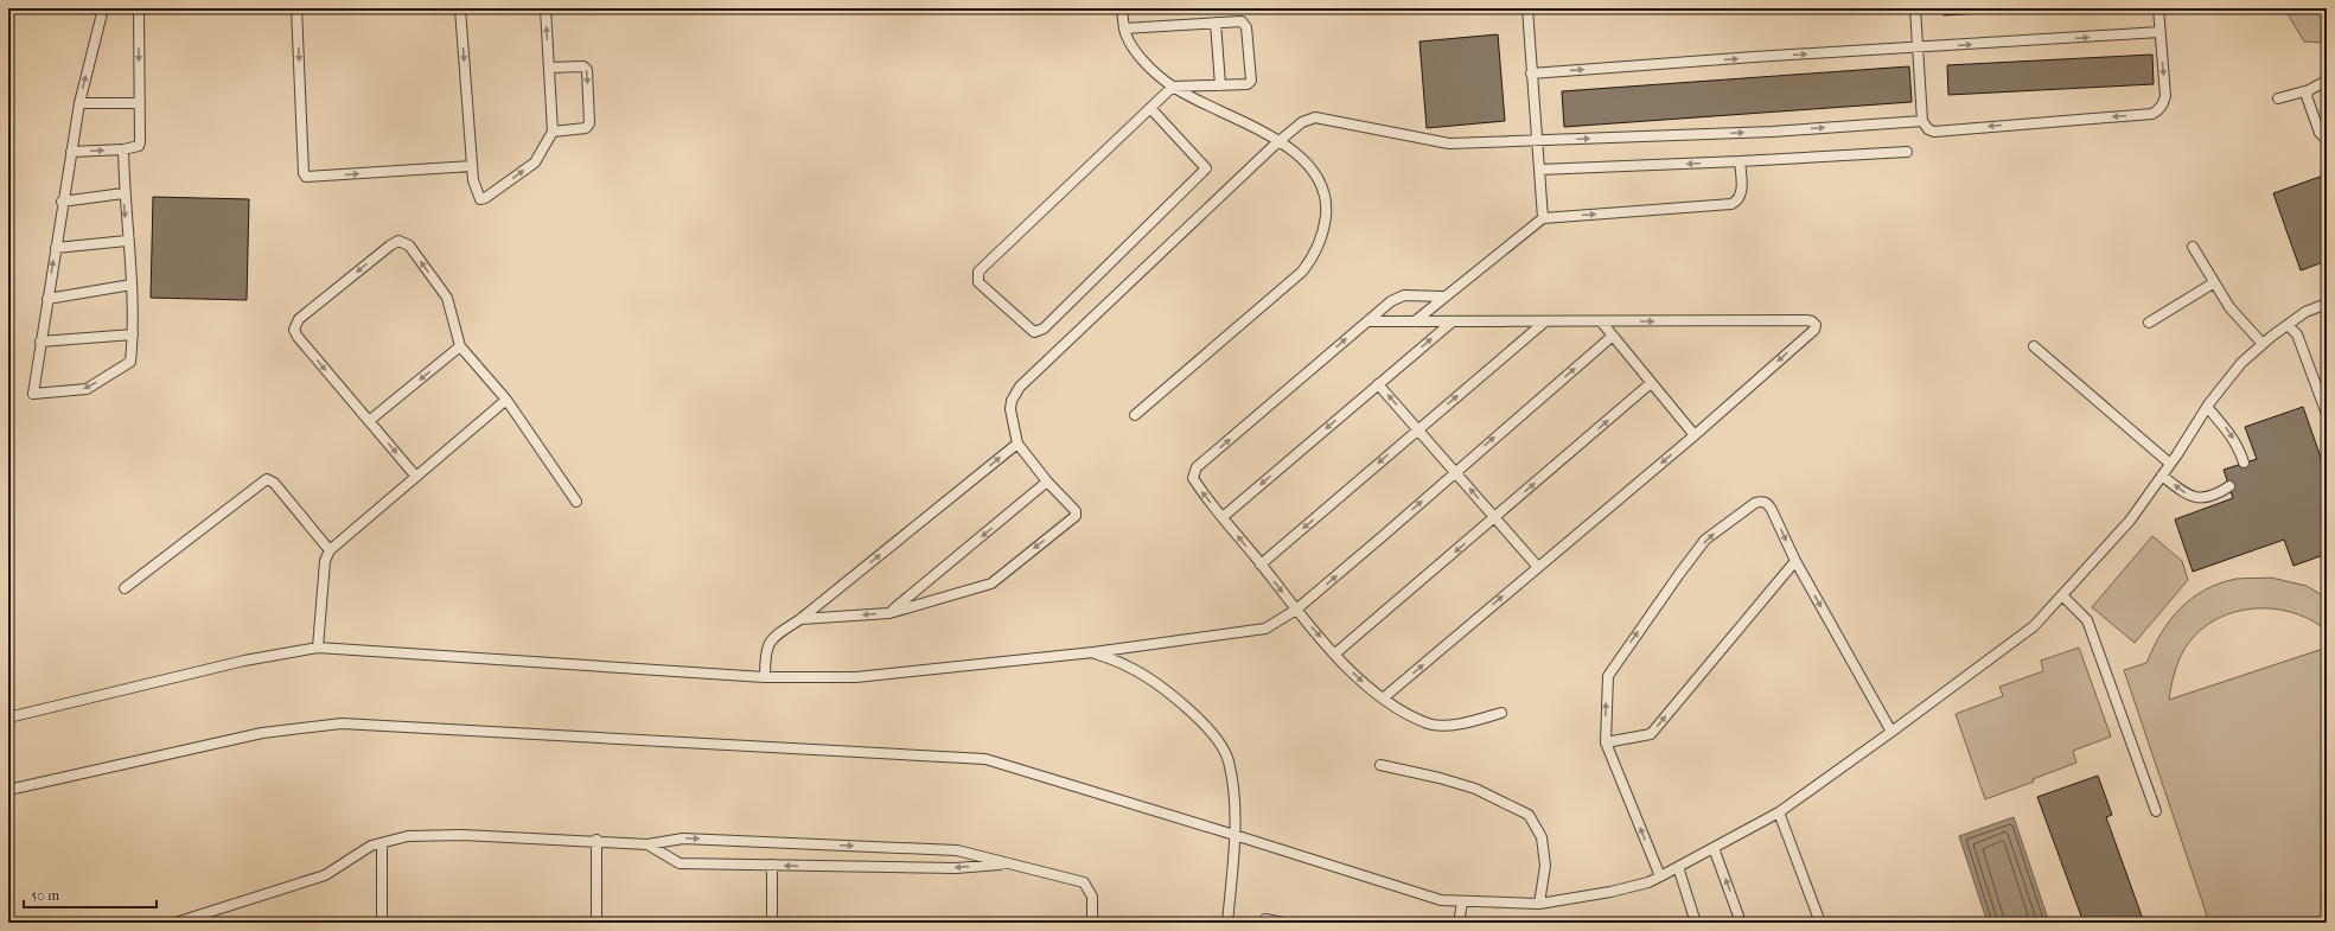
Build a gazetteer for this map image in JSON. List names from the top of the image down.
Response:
{
  "scale_bar": "50 m"
}
